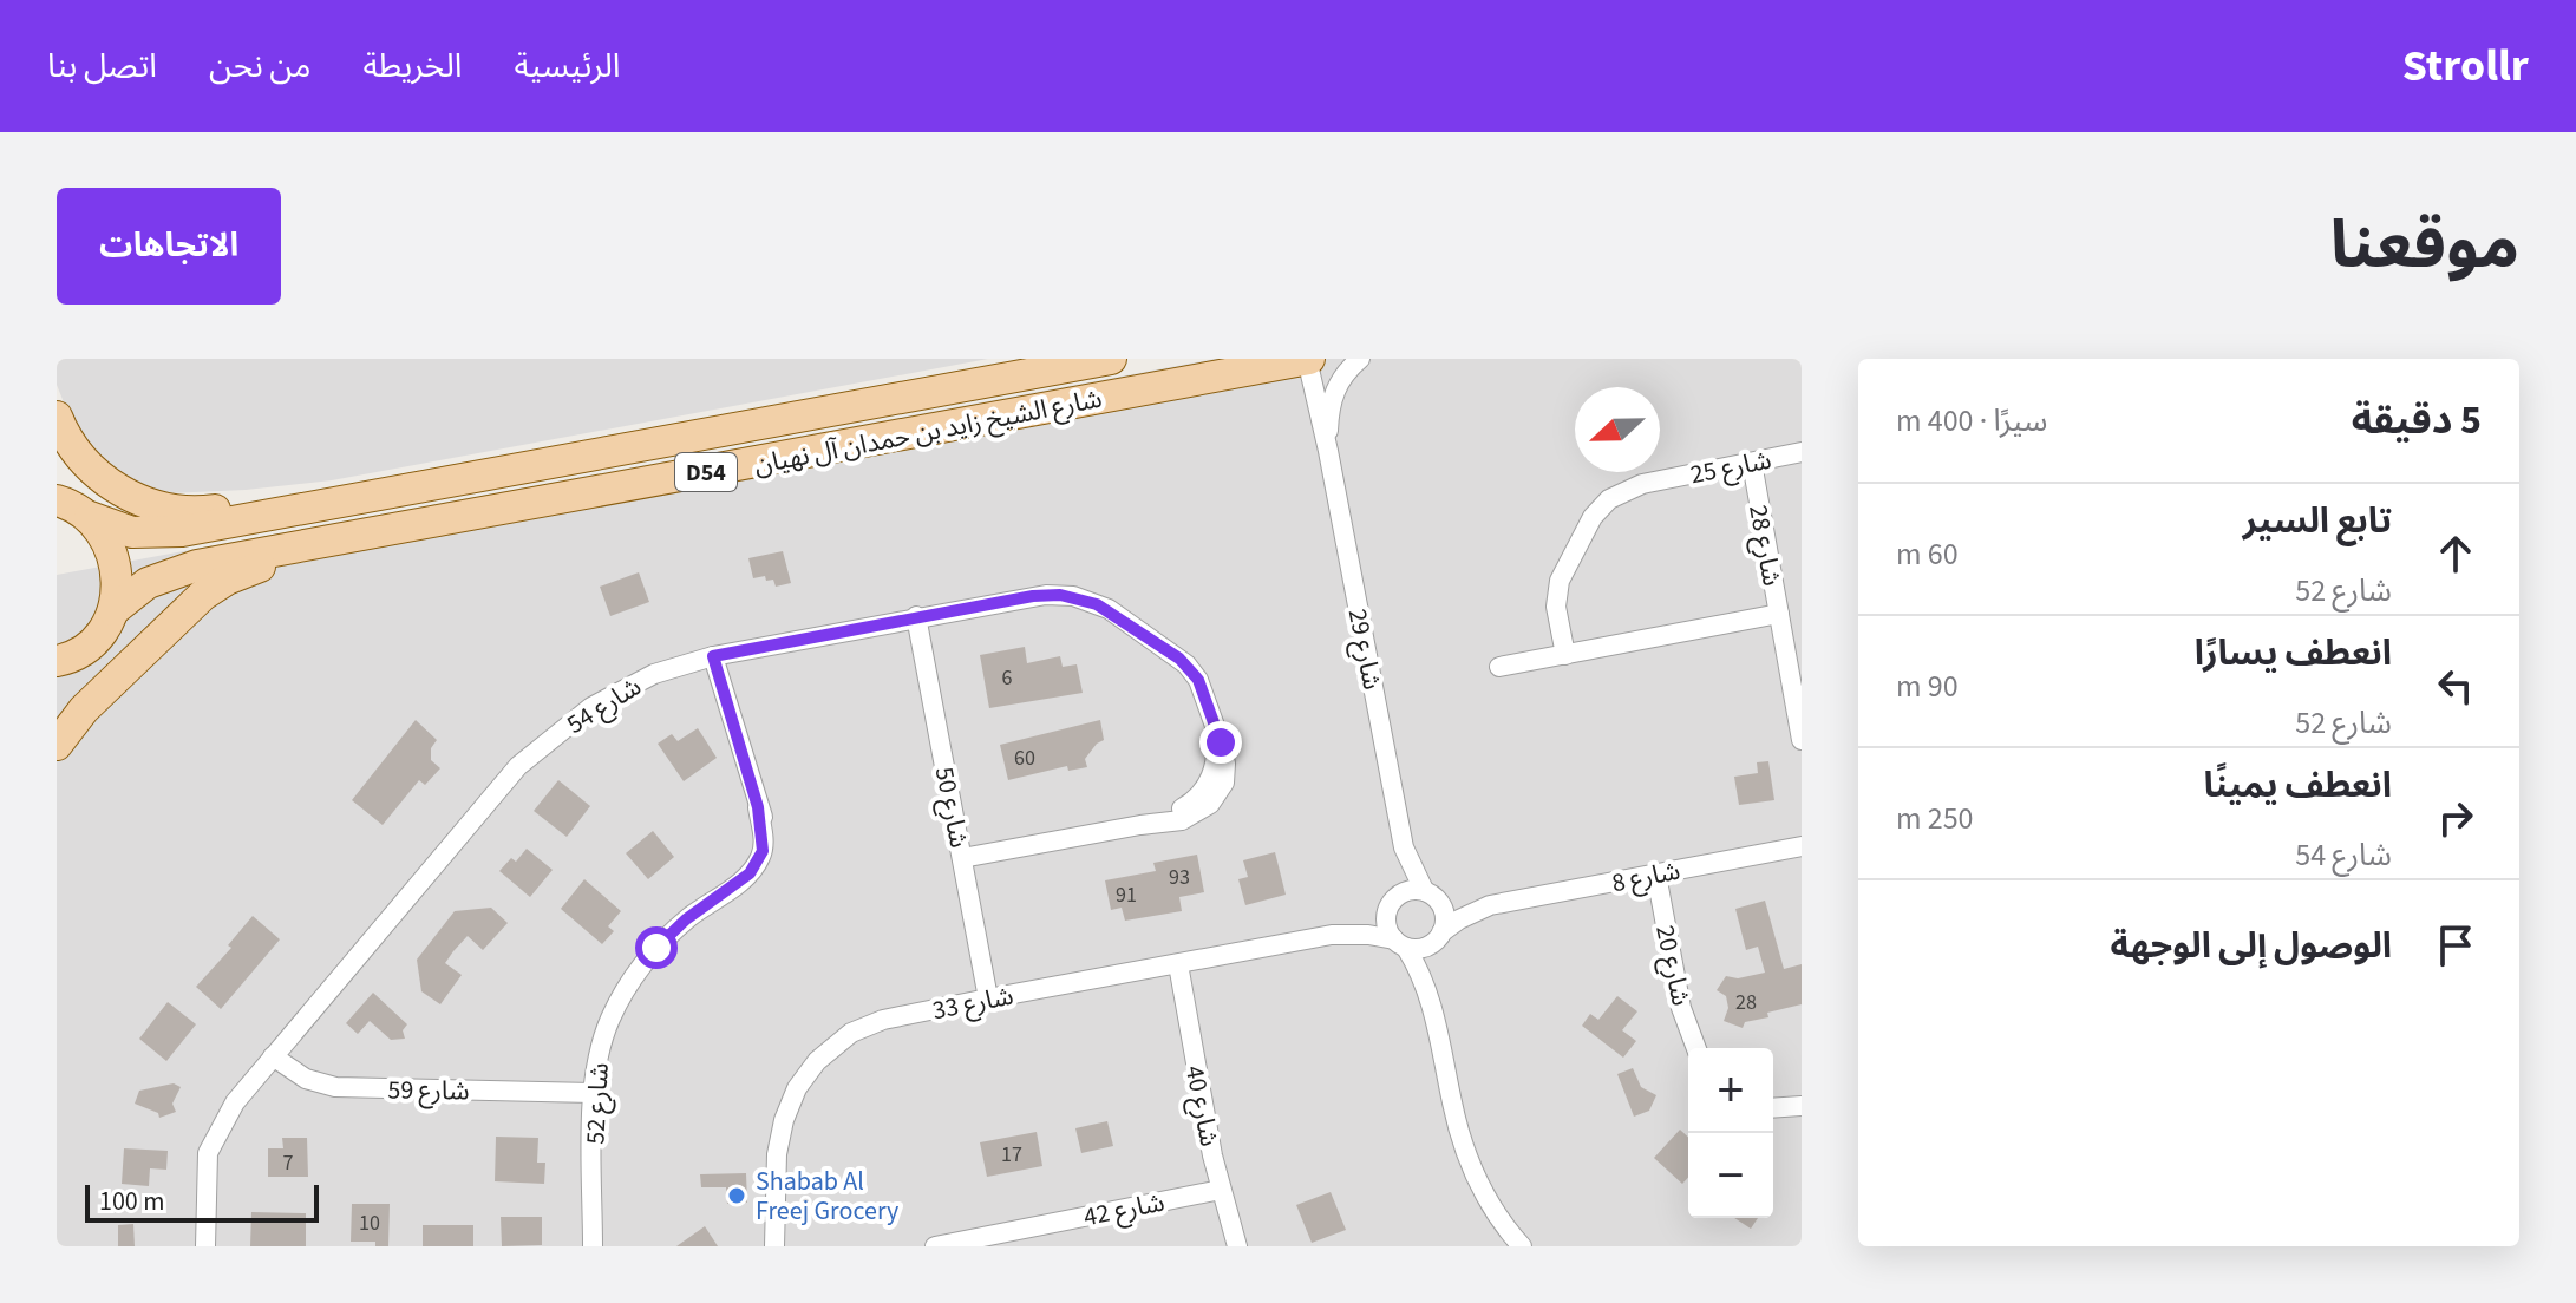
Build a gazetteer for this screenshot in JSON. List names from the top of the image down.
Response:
{
  "streets": {
    "main road": ["شارع الشيخ زايد بن حمدان آل نهيان", "D54"],
    "street": [
      "شارع 25",
      "شارع 28",
      "شارع 29",
      "شارع 54",
      "شارع 50",
      "شارع 8",
      "شارع 20",
      "شارع 33",
      "شارع 59",
      "شارع 52",
      "شارع 40",
      "شارع 42"
    ]
  },
  "crossings": [
    ["شارع الشيخ زايد بن حمدان آل نهيان", "شارع 29"],
    ["شارع 25", "شارع 28"],
    ["شارع 29", "شارع 8"],
    ["شارع 29", "شارع 33"],
    ["شارع 54", "شارع 50"],
    ["شارع 54", "شارع 59"],
    ["شارع 54", "شارع 52"],
    ["شارع 50", "شارع 33"],
    ["شارع 8", "شارع 20"],
    ["شارع 8", "شارع 33"],
    ["شارع 33", "شارع 40"],
    ["شارع 59", "شارع 52"],
    ["شارع 40", "شارع 42"]
  ],
  "places": ["Shabab Al Freej Grocery"],
  "house_numbers": [
    "6",
    "60",
    "93",
    "91",
    "28",
    "17",
    "7",
    "10"
  ],
  "scale_bar": "100 m",
  "north": "left",
  "page": {
    "header": "Strollr",
    "nav": [
      "الرئيسية",
      "الخريطة",
      "من نحن",
      "اتصل بنا"
    ],
    "title": "موقعنا",
    "buttons": "الاتجاهات",
    "heading": ["5 دقيقة", "سيرًا · 400 m"],
    "list": [
      ["تابع السير", "شارع 52", "60 m"],
      ["انعطف يسارًا", "شارع 52", "90 m"],
      ["انعطف يمينًا", "شارع 54", "250 m"],
      "الوصول إلى الوجهة"
    ],
    "map_buttons": ["+", "−"],
    "scale": "100 m"
  }
}
